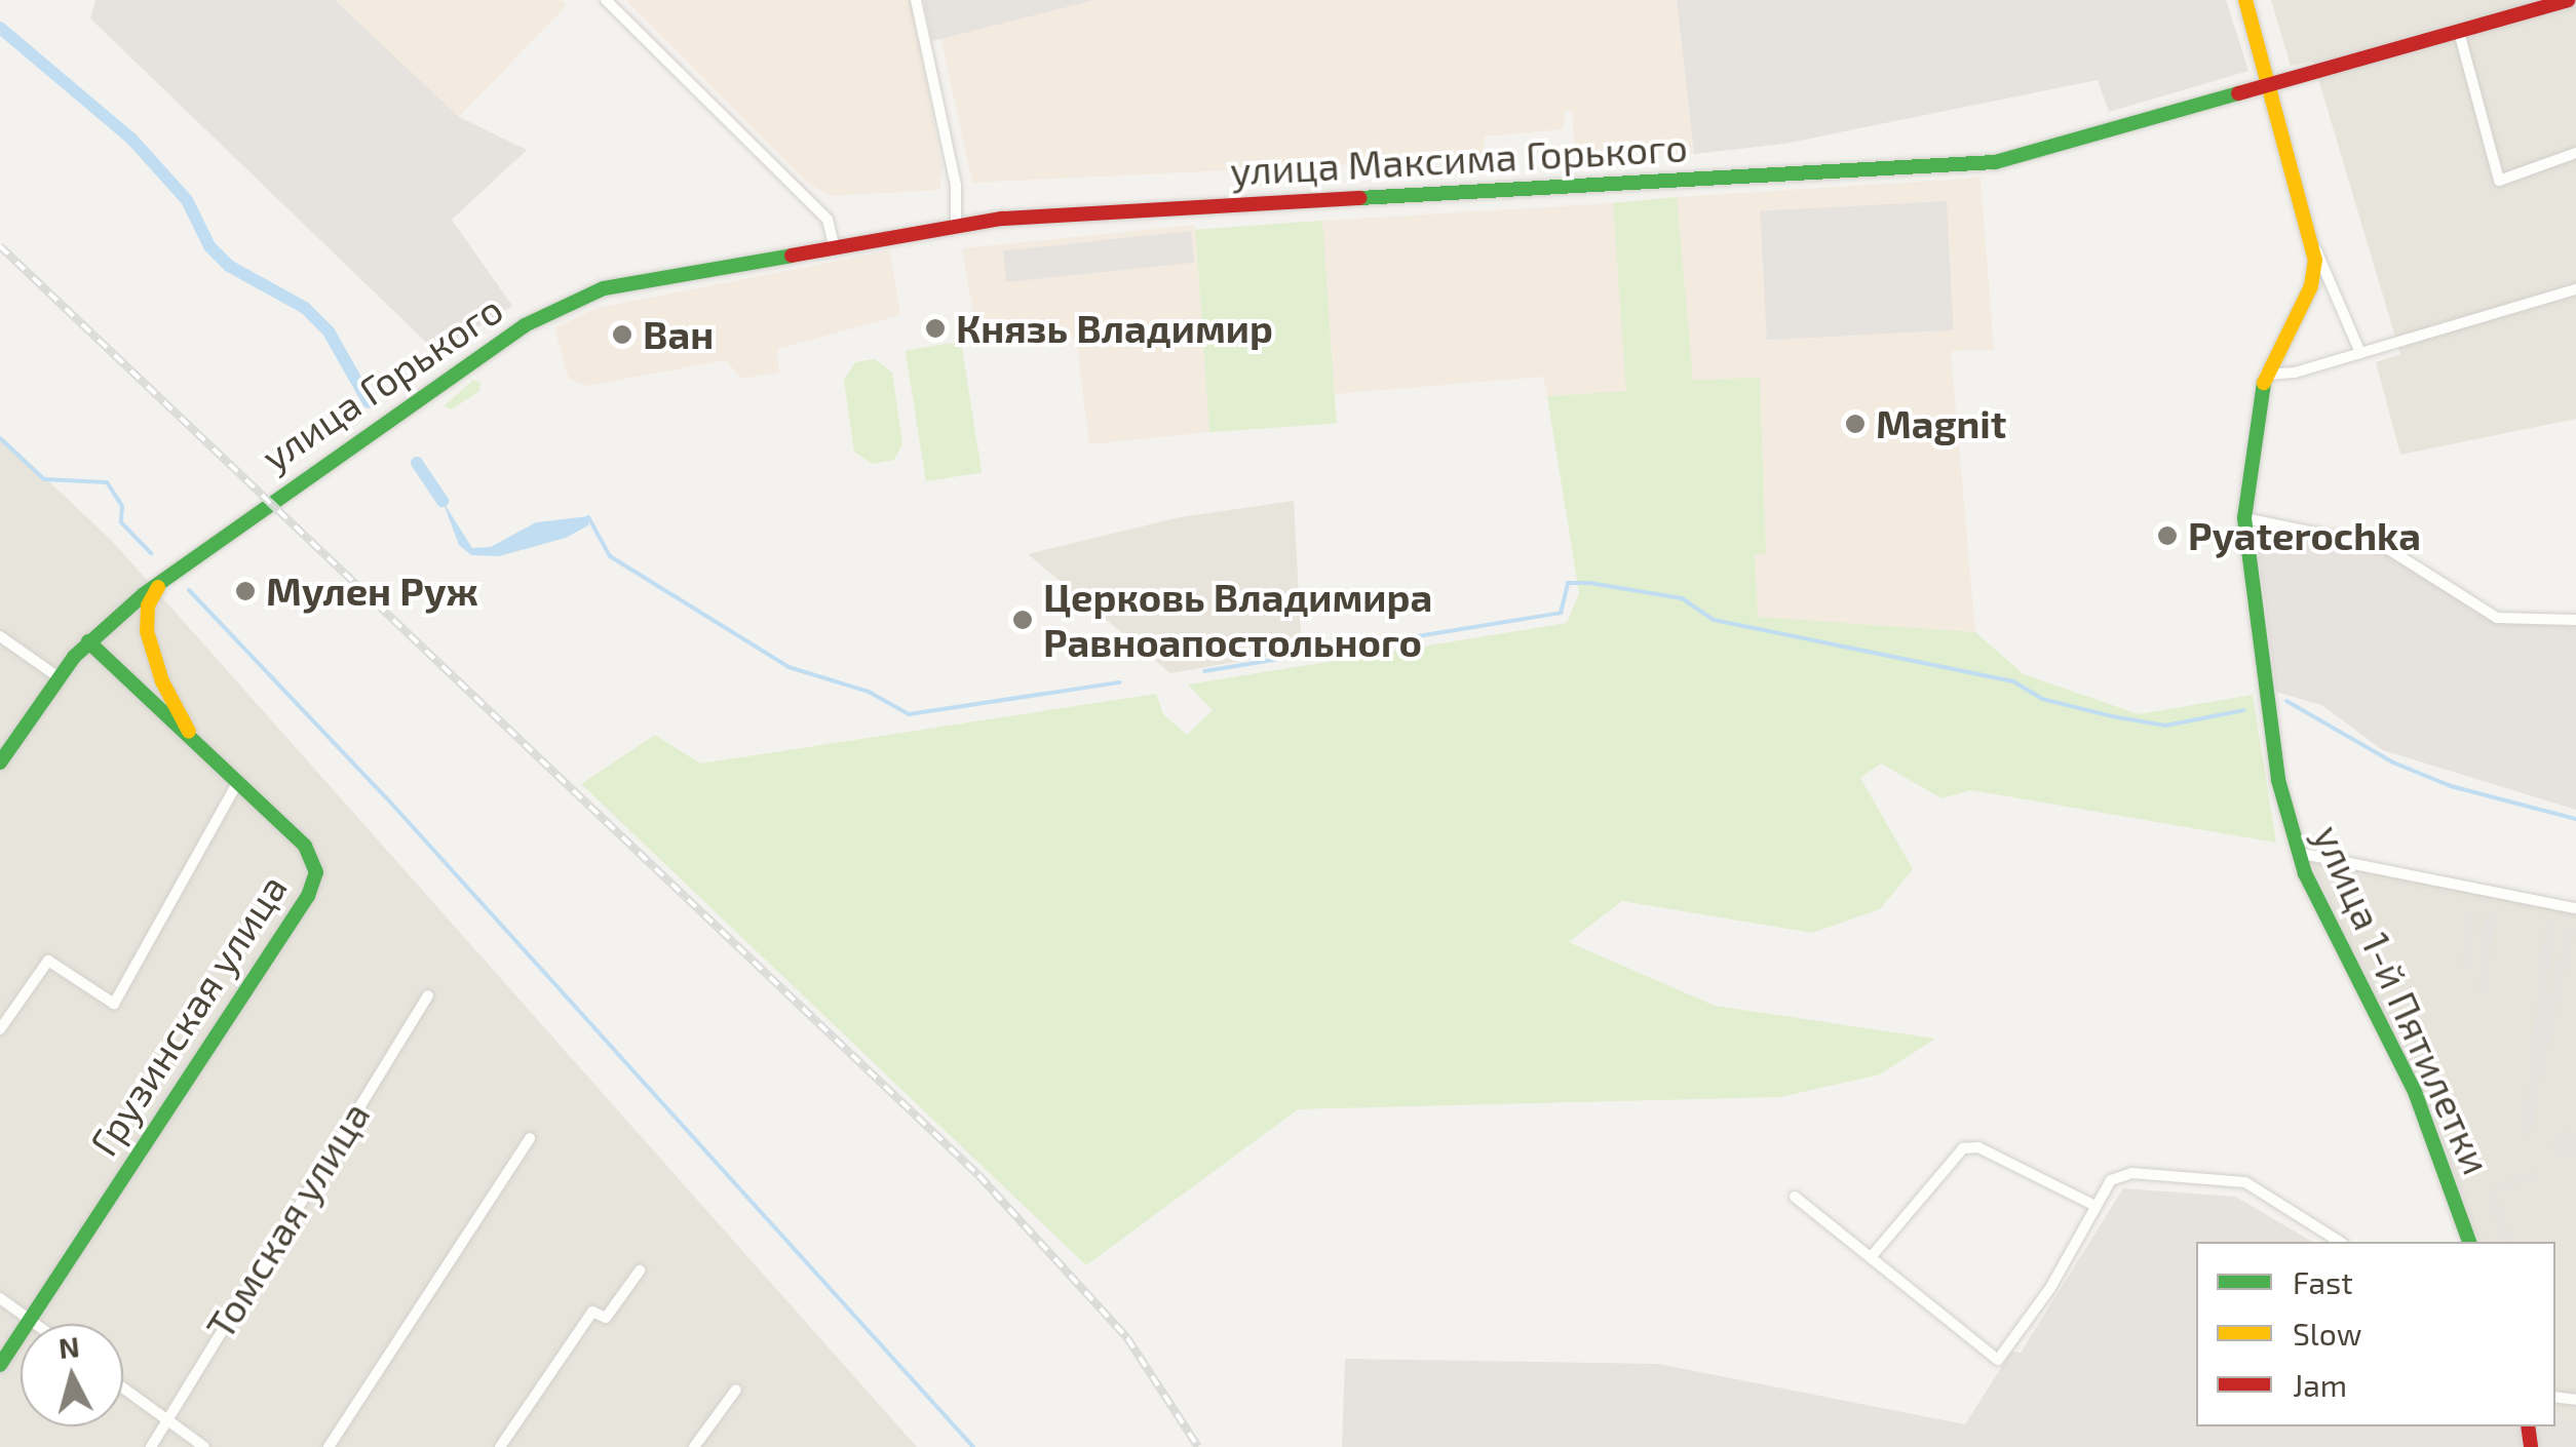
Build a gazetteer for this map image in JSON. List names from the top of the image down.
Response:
{
  "streets": {
    "main road": [
      "улица Максима Горького",
      "улица Горького",
      "улица 1-й Пятилетки",
      "Грузинская улица"
    ],
    "street": ["Томская улица"]
  },
  "crossings": [
    ["улица Максима Горького", "улица Горького"],
    ["улица Максима Горького", "улица 1-й Пятилетки"]
  ],
  "places": [
    "Князь Владимир",
    "Ван",
    "Magnit",
    "Pyaterochka",
    "Мулен Руж",
    "Церковь Владимира Равноапостольного"
  ],
  "legend": ["Fast", "Slow", "Jam"],
  "north": "top"
}
